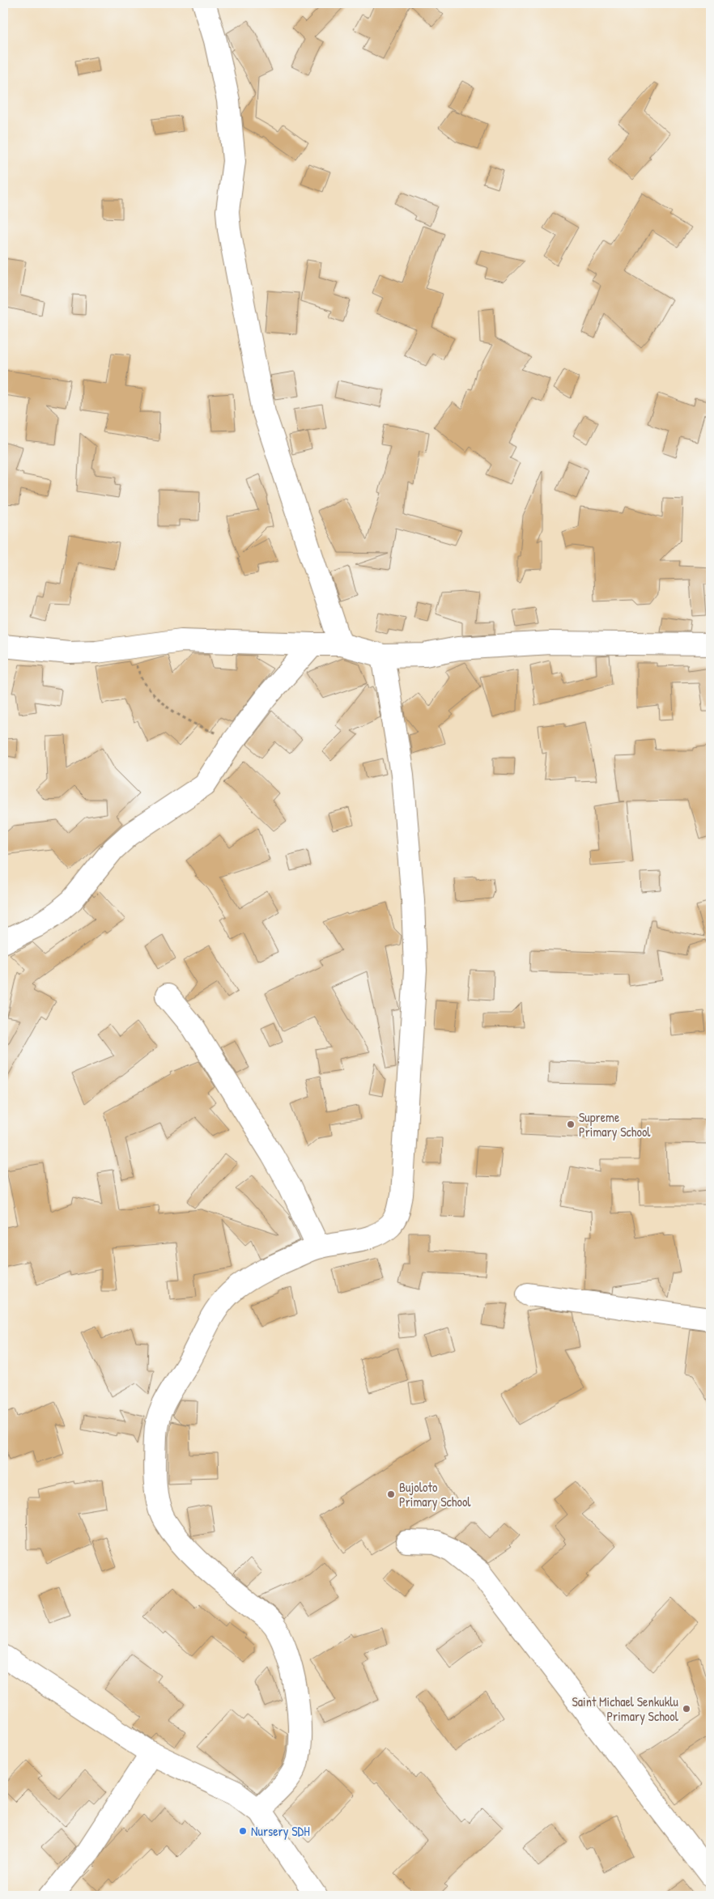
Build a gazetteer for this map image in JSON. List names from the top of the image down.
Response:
{
  "places": [
    "Supreme Primary School",
    "Bujoloto Primary School",
    "Saint Michael Senkuklu Primary School",
    "Nursery SDH"
  ]
}
